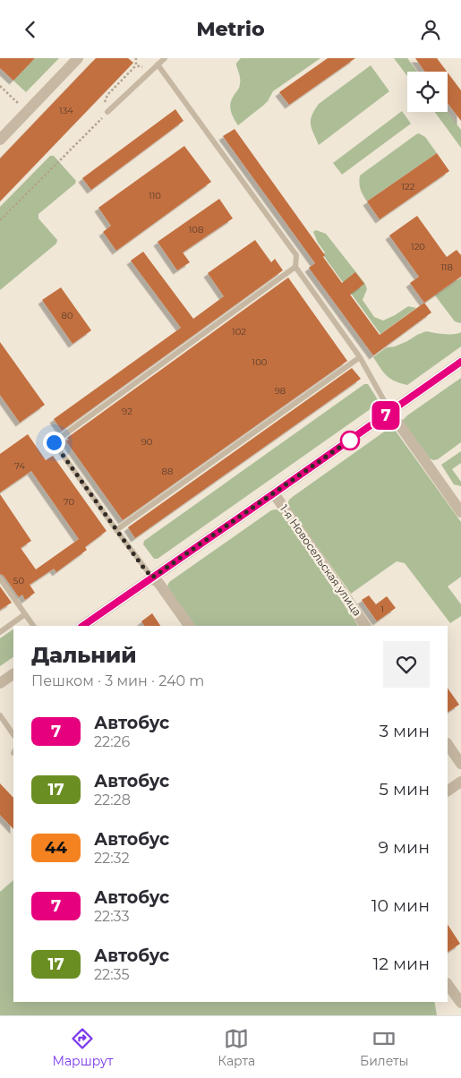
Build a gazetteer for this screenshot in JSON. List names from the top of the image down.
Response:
{
  "streets": {
    "street": ["1-я Новосельская улица"]
  },
  "lines": ["bus line 7"],
  "house_numbers": [
    "134",
    "122",
    "110",
    "108",
    "120",
    "118",
    "80",
    "102",
    "100",
    "98",
    "92",
    "90",
    "74",
    "88",
    "70",
    "50",
    "1"
  ],
  "page": {
    "header": "Metrio",
    "on_map": "7",
    "heading": ["Дальний", "Пешком · 3 мин · 240 m"],
    "list": [
      {
        "mark": "7",
        "name": "Автобус",
        "note": "22:26",
        "value": "3 мин"
      },
      {
        "mark": "17",
        "name": "Автобус",
        "note": "22:28",
        "value": "5 мин"
      },
      {
        "mark": "44",
        "name": "Автобус",
        "note": "22:32",
        "value": "9 мин"
      },
      {
        "mark": "7",
        "name": "Автобус",
        "note": "22:33",
        "value": "10 мин"
      },
      {
        "mark": "17",
        "name": "Автобус",
        "note": "22:35",
        "value": "12 мин"
      }
    ],
    "tabs": ["Маршрут", "Карта", "Билеты"]
  }
}
